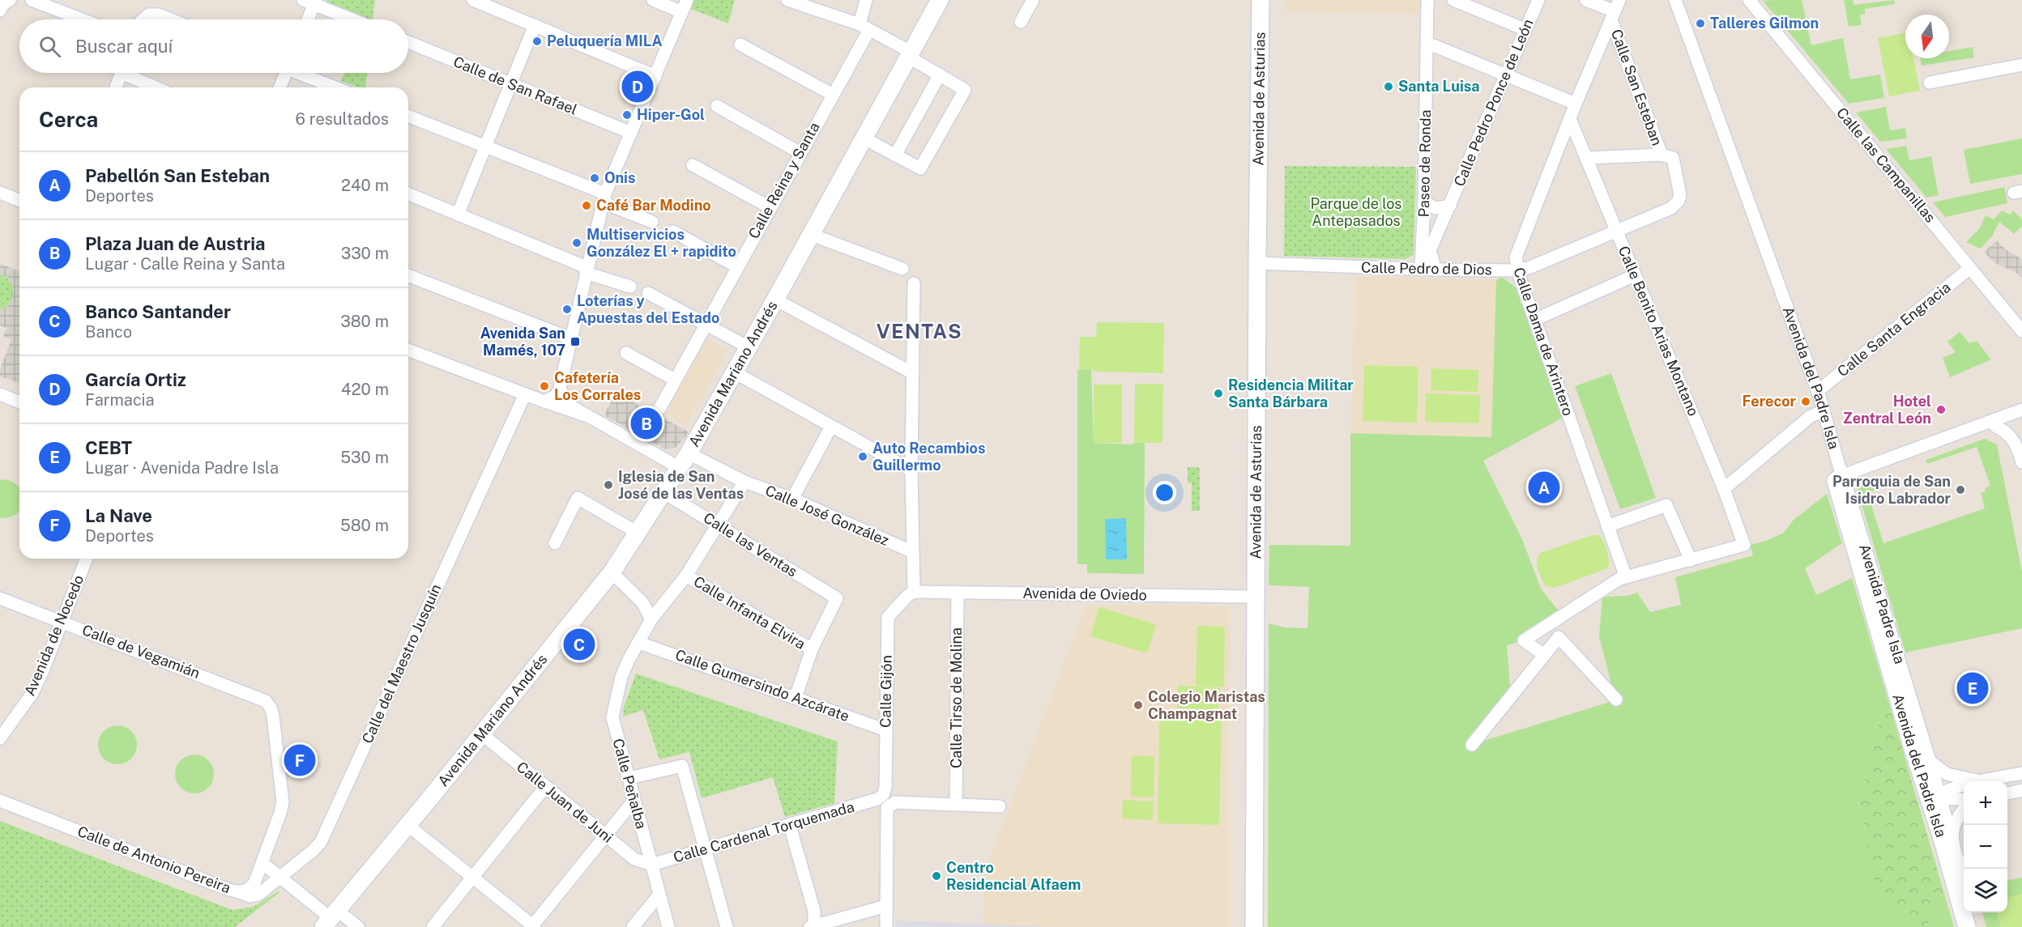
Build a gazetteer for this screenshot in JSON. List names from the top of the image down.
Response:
{
  "streets": {
    "main road": ["Avenida de Asturias", "Avenida Mariano Andrés", "Avenida del Padre Isla"],
    "street": [
      "Calle de San Rafael",
      "Calle San Esteban",
      "Calle Pedro Ponce de León",
      "Paseo de Ronda",
      "Calle las Campanillas",
      "Calle Reina y Santa",
      "Calle Pedro de Dios",
      "Calle Santa Engracia",
      "Calle Benito Arias Montano",
      "Calle Dama de Arintero",
      "Calle José González",
      "Calle las Ventas",
      "Avenida de Oviedo",
      "Avenida Padre Isla",
      "Calle Infanta Elvira",
      "Avenida de Nocedo",
      "Calle de Vegamián",
      "Calle del Maestro Jusquín",
      "Calle Gumersindo Azcárate",
      "Calle Gijón",
      "Calle Tirso de Molina",
      "Calle Peñalba",
      "Calle Juan de Juni",
      "Calle Cardenal Torquemada",
      "Calle de Antonio Pereira"
    ]
  },
  "crossings": [
    ["Calle San Esteban", "Calle Pedro de Dios"],
    ["Calle San Esteban", "Calle Dama de Arintero"],
    ["Avenida de Asturias", "Calle Pedro de Dios"],
    ["Avenida de Asturias", "Avenida de Oviedo"],
    ["Calle Pedro Ponce de León", "Paseo de Ronda"],
    ["Calle Pedro Ponce de León", "Calle Pedro de Dios"],
    ["Paseo de Ronda", "Calle Pedro de Dios"],
    ["Calle las Campanillas", "Calle Santa Engracia"],
    ["Calle Pedro de Dios", "Calle Benito Arias Montano"],
    ["Calle Pedro de Dios", "Calle Dama de Arintero"],
    ["Calle Santa Engracia", "Avenida del Padre Isla"],
    ["Calle Benito Arias Montano", "Calle Dama de Arintero"],
    ["Avenida Mariano Andrés", "Calle José González"],
    ["Avenida Mariano Andrés", "Calle las Ventas"],
    ["Avenida Mariano Andrés", "Calle Juan de Juni"],
    ["Avenida del Padre Isla", "Avenida Padre Isla"],
    ["Calle José González", "Calle Peñalba"],
    ["Calle las Ventas", "Calle Infanta Elvira"],
    ["Calle las Ventas", "Calle Peñalba"],
    ["Avenida de Oviedo", "Calle Gijón"],
    ["Avenida de Oviedo", "Calle Tirso de Molina"],
    ["Calle Infanta Elvira", "Calle Peñalba"],
    ["Avenida de Nocedo", "Calle de Vegamián"],
    ["Calle de Vegamián", "Calle de Antonio Pereira"],
    ["Calle del Maestro Jusquín", "Calle de Antonio Pereira"],
    ["Calle Gumersindo Azcárate", "Calle Gijón"],
    ["Calle Gumersindo Azcárate", "Calle Peñalba"],
    ["Calle Gijón", "Calle Cardenal Torquemada"],
    ["Calle Peñalba", "Calle Juan de Juni"],
    ["Calle Peñalba", "Calle Cardenal Torquemada"],
    ["Calle Juan de Juni", "Calle Cardenal Torquemada"]
  ],
  "districts": ["VENTAS"],
  "parks": ["Parque de los Antepasados"],
  "places": {
    "other": [
      "Talleres Gilmon",
      "Peluquería MILA",
      "Santa Luisa",
      "Hiper-Gol",
      "Onis",
      "Café Bar Modino",
      "Multiservicios González El + rapidito",
      "Loterías y Apuestas del Estado",
      "Cafetería Los Corrales",
      "Residencia Militar Santa Bárbara",
      "Ferecor",
      "Hotel Zentral León",
      "Auto Recambios Guillermo",
      "Iglesia de San José de las Ventas",
      "Parroquia de San Isidro Labrador",
      "Colegio Maristas Champagnat",
      "Centro Residencial Alfaem"
    ],
    "transit": ["Avenida San Mamés, 107"]
  },
  "north": "bottom",
  "page": {
    "search": "Buscar aquí",
    "pins": [
      "D",
      "B",
      "A",
      "C",
      "E",
      "F"
    ],
    "heading": ["Cerca", "6 resultados"],
    "list": [
      {
        "mark": "A",
        "name": "Pabellón San Esteban",
        "note": "Deportes",
        "value": "240 m"
      },
      {
        "mark": "B",
        "name": "Plaza Juan de Austria",
        "note": "Lugar · Calle Reina y Santa",
        "value": "330 m"
      },
      {
        "mark": "C",
        "name": "Banco Santander",
        "note": "Banco",
        "value": "380 m"
      },
      {
        "mark": "D",
        "name": "García Ortiz",
        "note": "Farmacia",
        "value": "420 m"
      },
      {
        "mark": "E",
        "name": "CEBT",
        "note": "Lugar · Avenida Padre Isla",
        "value": "530 m"
      },
      {
        "mark": "F",
        "name": "La Nave",
        "note": "Deportes",
        "value": "580 m"
      }
    ],
    "map_buttons": ["+", "−"]
  }
}
